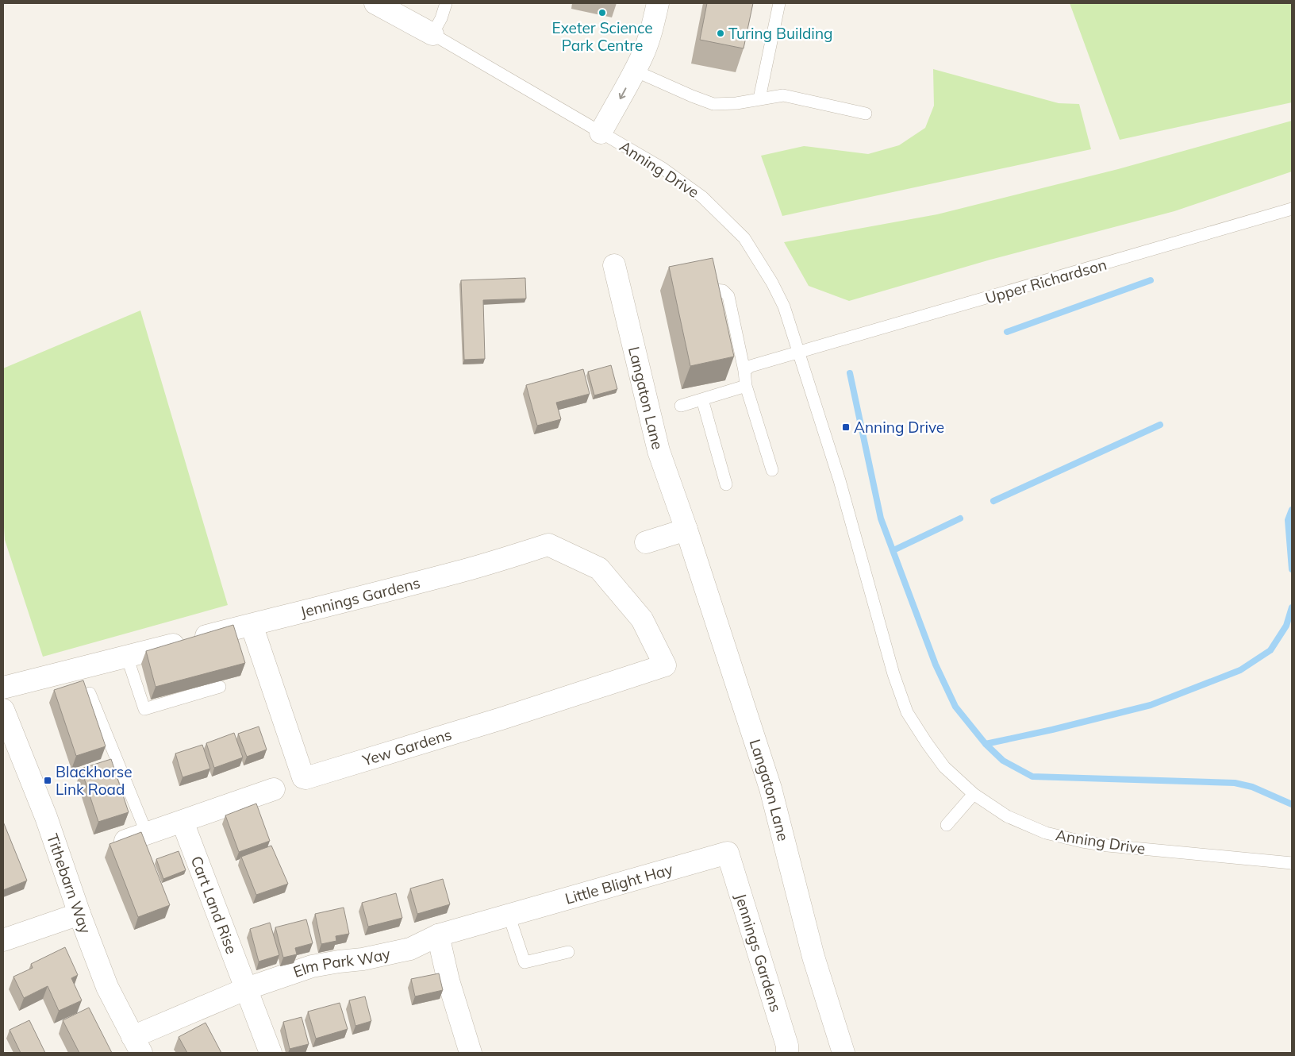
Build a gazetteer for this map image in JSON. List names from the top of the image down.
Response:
{
  "streets": {
    "street": [
      "Langaton Lane",
      "Jennings Gardens",
      "Yew Gardens",
      "Tithebarn Way",
      "Little Blight Hay",
      "Cart Land Rise",
      "Elm Park Way"
    ],
    "lane": ["Anning Drive", "Upper Richardson"]
  },
  "crossings": [
    ["Anning Drive", "Upper Richardson"],
    ["Jennings Gardens", "Yew Gardens"],
    ["Jennings Gardens", "Little Blight Hay"],
    ["Tithebarn Way", "Elm Park Way"],
    ["Little Blight Hay", "Elm Park Way"],
    ["Cart Land Rise", "Elm Park Way"]
  ],
  "places": {
    "other": ["Exeter Science Park Centre", "Turing Building"],
    "transit": ["Anning Drive", "Blackhorse Link Road"]
  }
}
